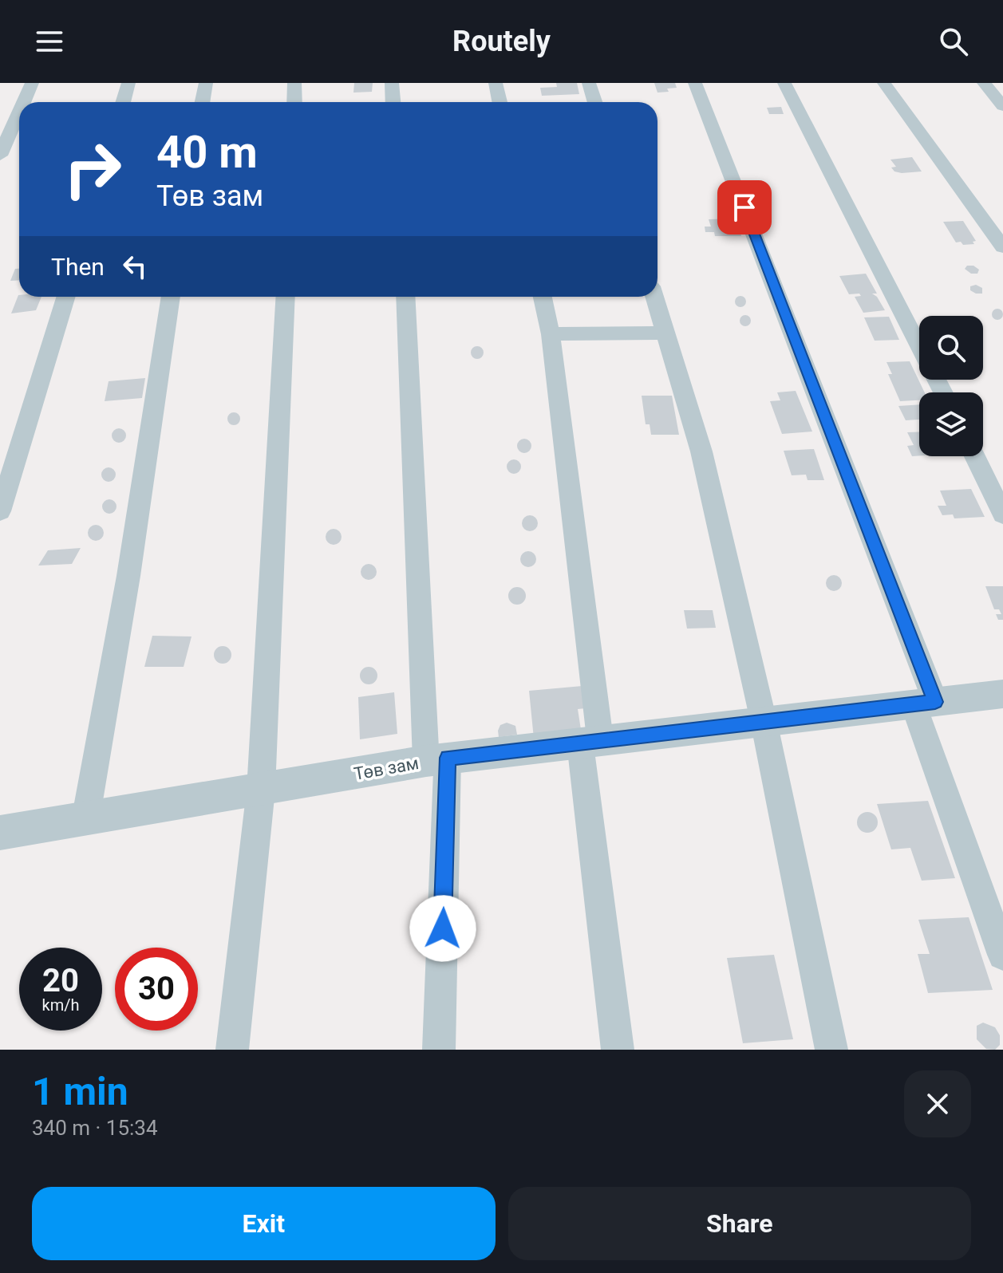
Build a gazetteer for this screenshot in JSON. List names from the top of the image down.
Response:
{
  "streets": {
    "street": ["Төв зам"]
  },
  "page": {
    "header": "Routely",
    "turn": ["40 m", "Төв зам"],
    "then": "Then",
    "speed": "20 km/h",
    "limit": "30",
    "heading": ["1 min", "340 m · 15:34"],
    "buttons": ["Exit", "Share"]
  }
}
